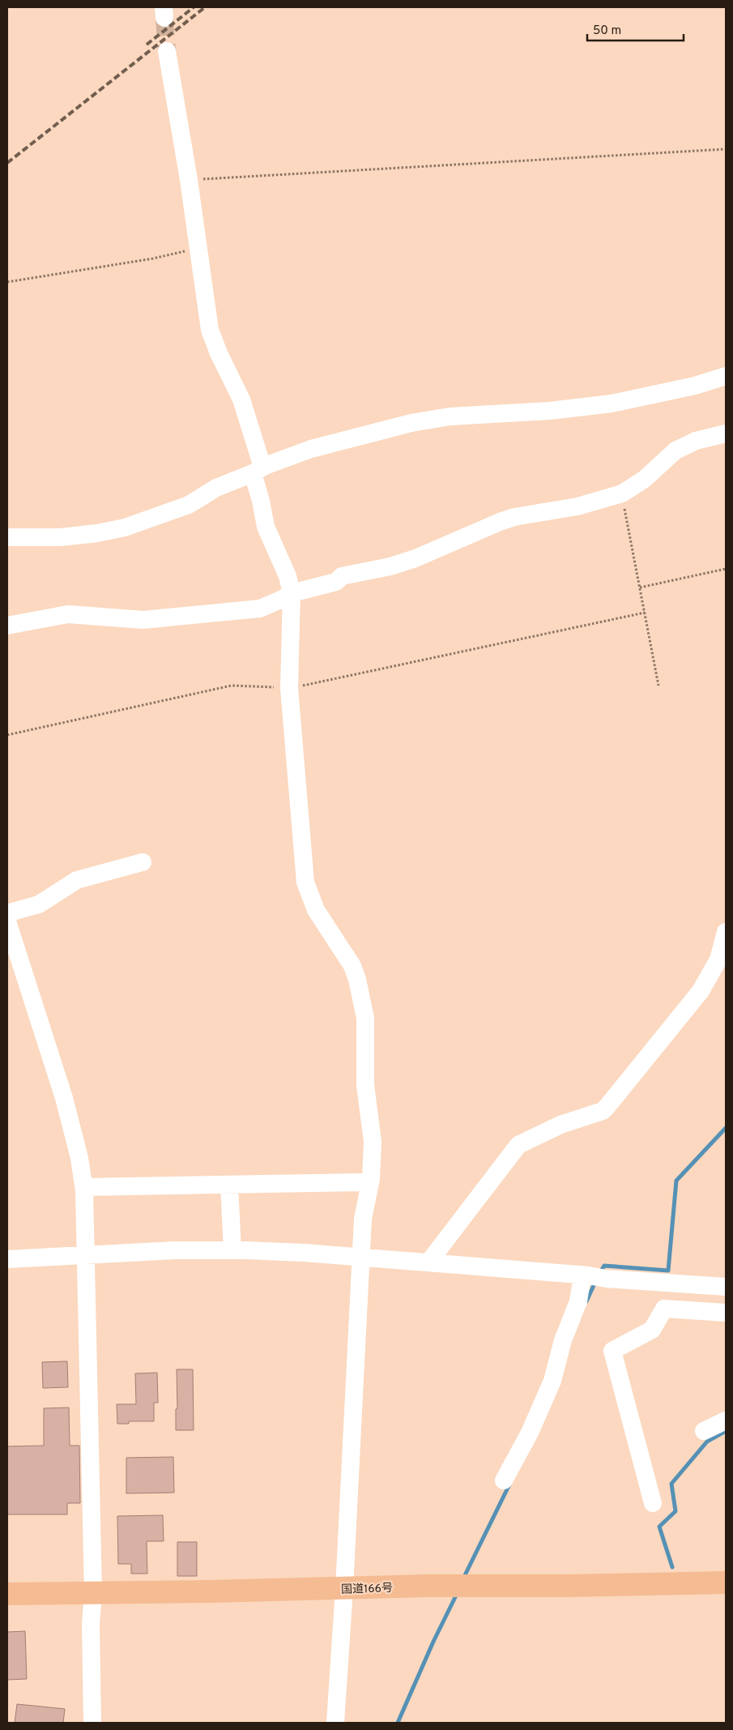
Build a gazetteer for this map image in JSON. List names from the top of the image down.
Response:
{
  "streets": {
    "highway": ["国道166号"]
  },
  "scale_bar": "50 m"
}
